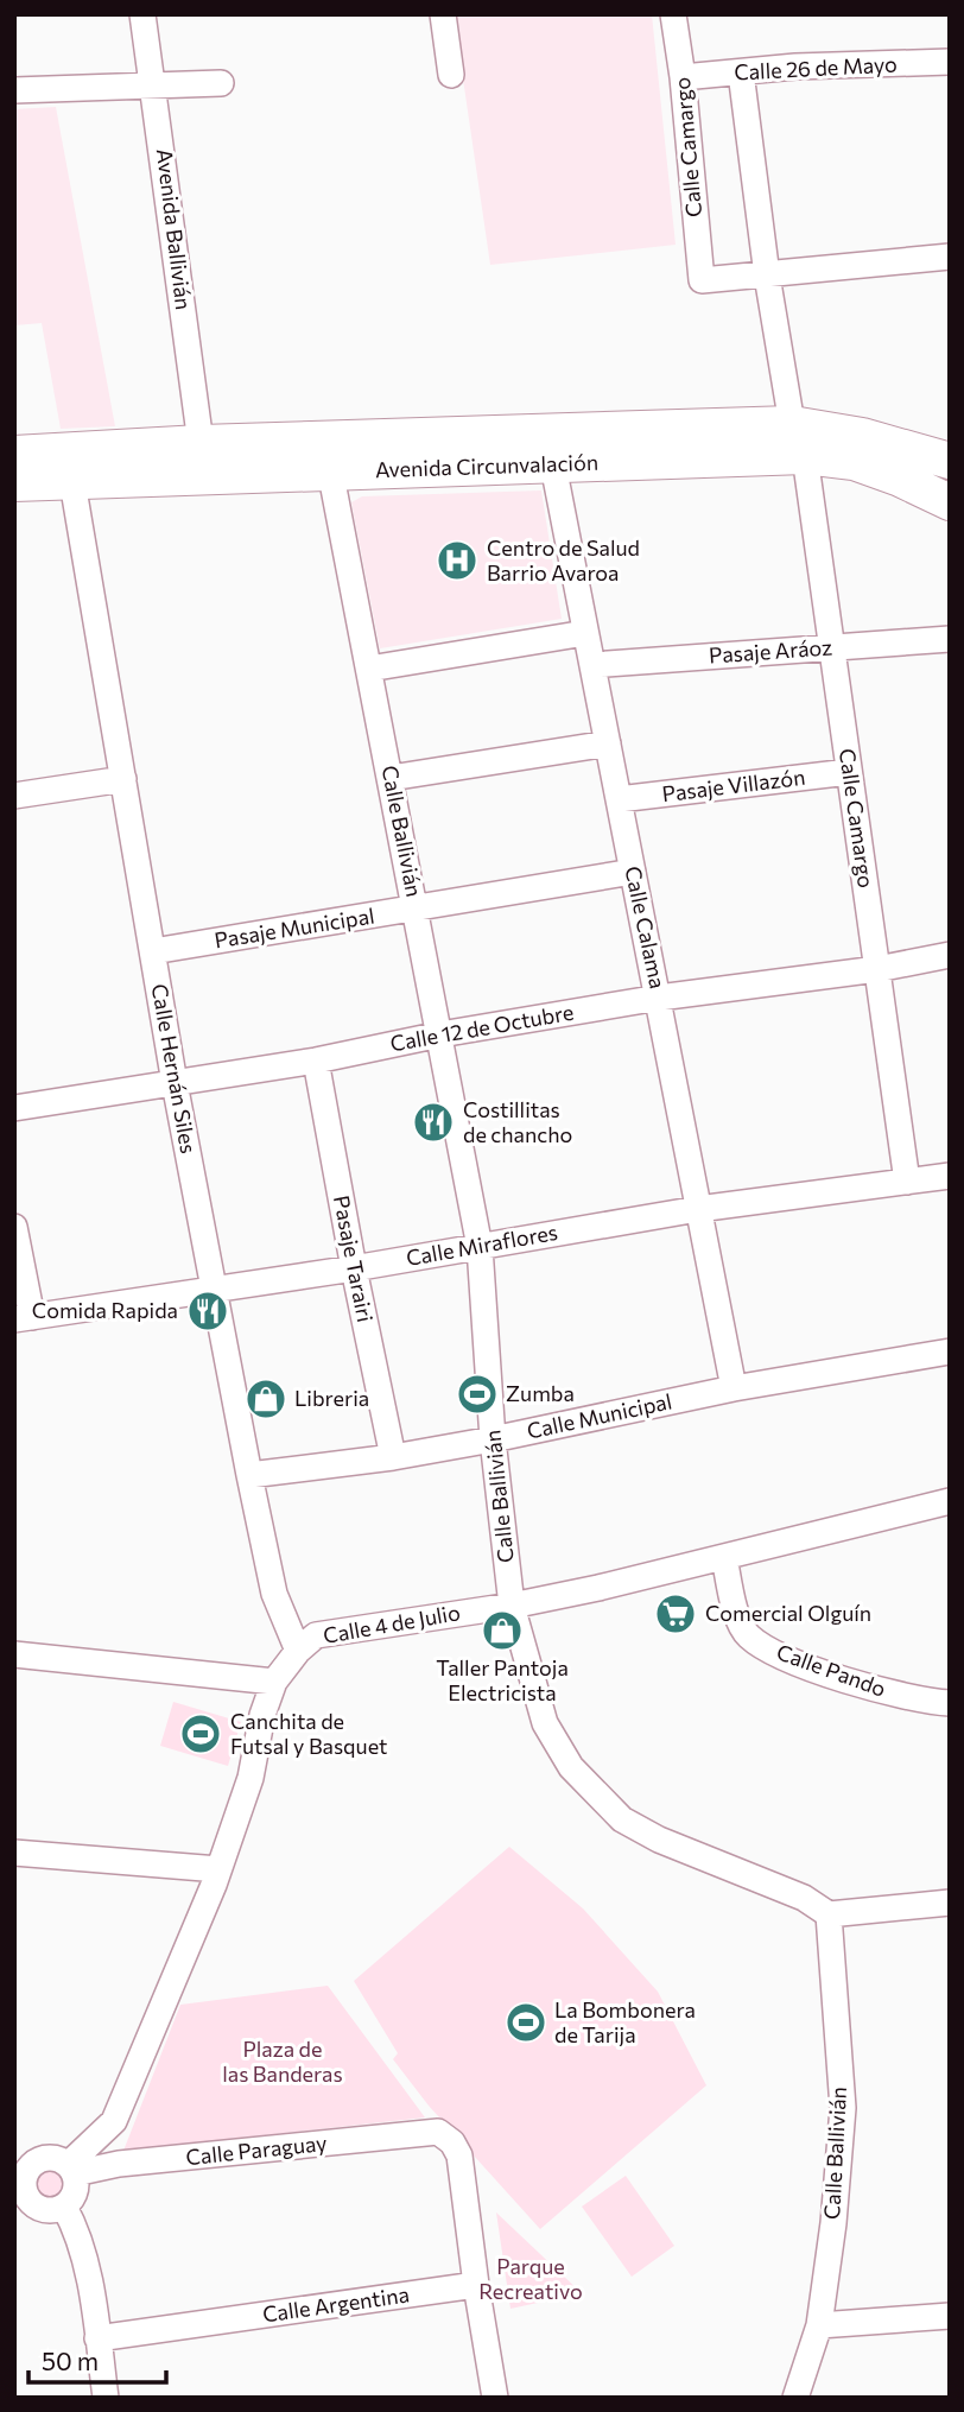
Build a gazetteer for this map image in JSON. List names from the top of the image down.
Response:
{
  "streets": {
    "highway": ["Avenida Circunvalación"],
    "street": [
      "Calle 26 de Mayo",
      "Calle Camargo",
      "Avenida Ballivián",
      "Pasaje Aráoz",
      "Pasaje Villazón",
      "Calle Ballivián",
      "Calle Calama",
      "Pasaje Municipal",
      "Calle 12 de Octubre",
      "Calle Hernán Siles",
      "Calle Miraflores",
      "Pasaje Tarairi",
      "Calle Municipal",
      "Calle 4 de Julio",
      "Calle Pando",
      "Calle Paraguay",
      "Calle Argentina"
    ]
  },
  "crossings": [
    ["Calle 26 de Mayo", "Calle Camargo"],
    ["Calle Camargo", "Avenida Circunvalación"],
    ["Calle Camargo", "Pasaje Aráoz"],
    ["Calle Camargo", "Pasaje Villazón"],
    ["Calle Camargo", "Calle 12 de Octubre"],
    ["Calle Camargo", "Calle Miraflores"],
    ["Avenida Ballivián", "Avenida Circunvalación"],
    ["Avenida Circunvalación", "Calle Ballivián"],
    ["Avenida Circunvalación", "Calle Calama"],
    ["Avenida Circunvalación", "Calle Hernán Siles"],
    ["Pasaje Aráoz", "Calle Calama"],
    ["Pasaje Villazón", "Calle Calama"],
    ["Calle Ballivián", "Pasaje Municipal"],
    ["Calle Ballivián", "Calle 12 de Octubre"],
    ["Calle Ballivián", "Calle Miraflores"],
    ["Calle Ballivián", "Calle Municipal"],
    ["Calle Ballivián", "Calle 4 de Julio"],
    ["Calle Calama", "Pasaje Municipal"],
    ["Calle Calama", "Calle 12 de Octubre"],
    ["Calle Calama", "Calle Miraflores"],
    ["Calle Calama", "Calle Municipal"],
    ["Pasaje Municipal", "Calle Hernán Siles"],
    ["Calle 12 de Octubre", "Calle Hernán Siles"],
    ["Calle 12 de Octubre", "Pasaje Tarairi"],
    ["Calle Hernán Siles", "Calle Miraflores"],
    ["Calle Hernán Siles", "Calle Municipal"],
    ["Calle Hernán Siles", "Calle 4 de Julio"],
    ["Calle Miraflores", "Pasaje Tarairi"],
    ["Pasaje Tarairi", "Calle Municipal"],
    ["Calle 4 de Julio", "Calle Pando"],
    ["Calle 4 de Julio", "Calle Paraguay"],
    ["Calle Paraguay", "Calle Argentina"]
  ],
  "parks": ["Plaza de las Banderas", "Parque Recreativo"],
  "places": {
    "hospital": ["Centro de Salud Barrio Avaroa"],
    "restaurant": ["Costillitas de chancho", "Comida Rapida"],
    "sports": ["Zumba", "Canchita de Futsal y Basquet", "La Bombonera de Tarija"],
    "shop": ["Libreria", "Taller Pantoja Electricista"],
    "supermarket": ["Comercial Olguín"]
  },
  "scale_bar": "50 m"
}
